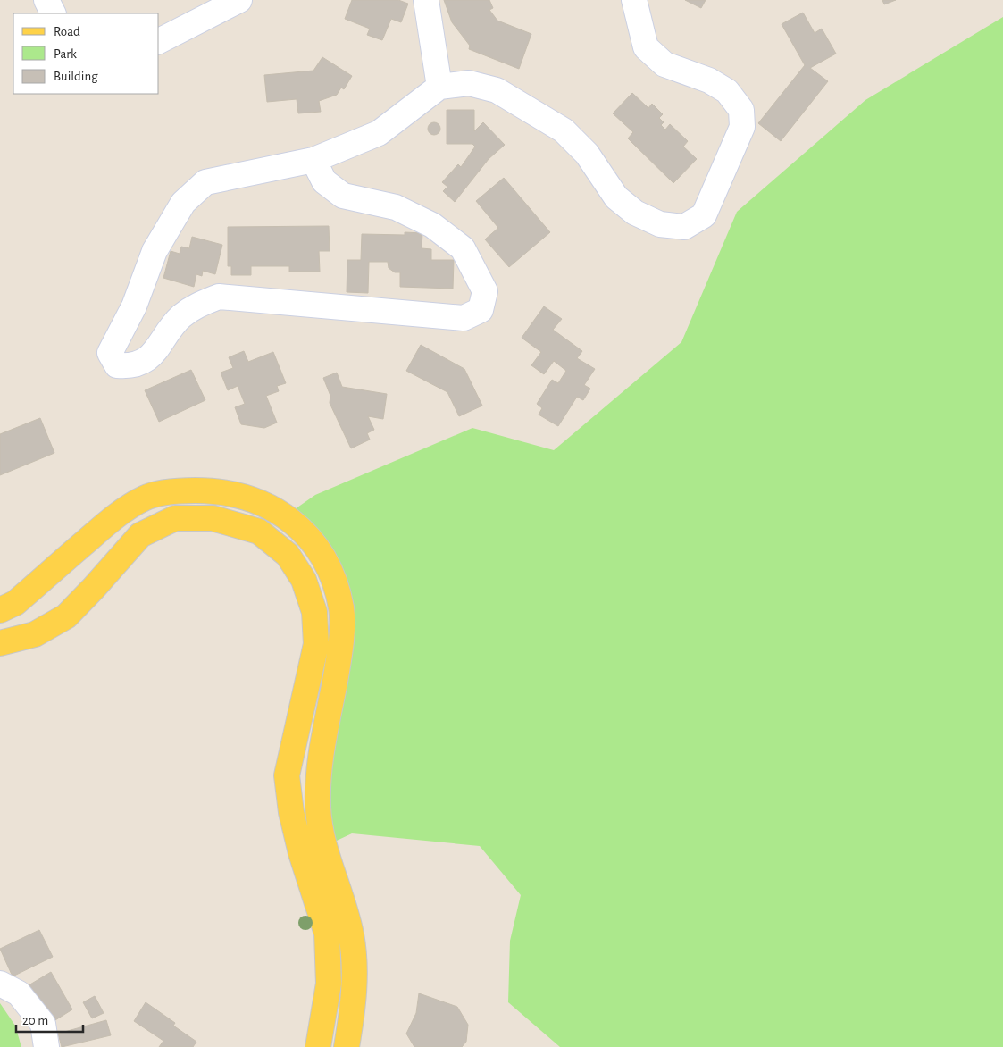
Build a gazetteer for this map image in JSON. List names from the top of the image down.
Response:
{
  "legend": ["Road", "Park", "Building"],
  "scale_bar": "20 m"
}
